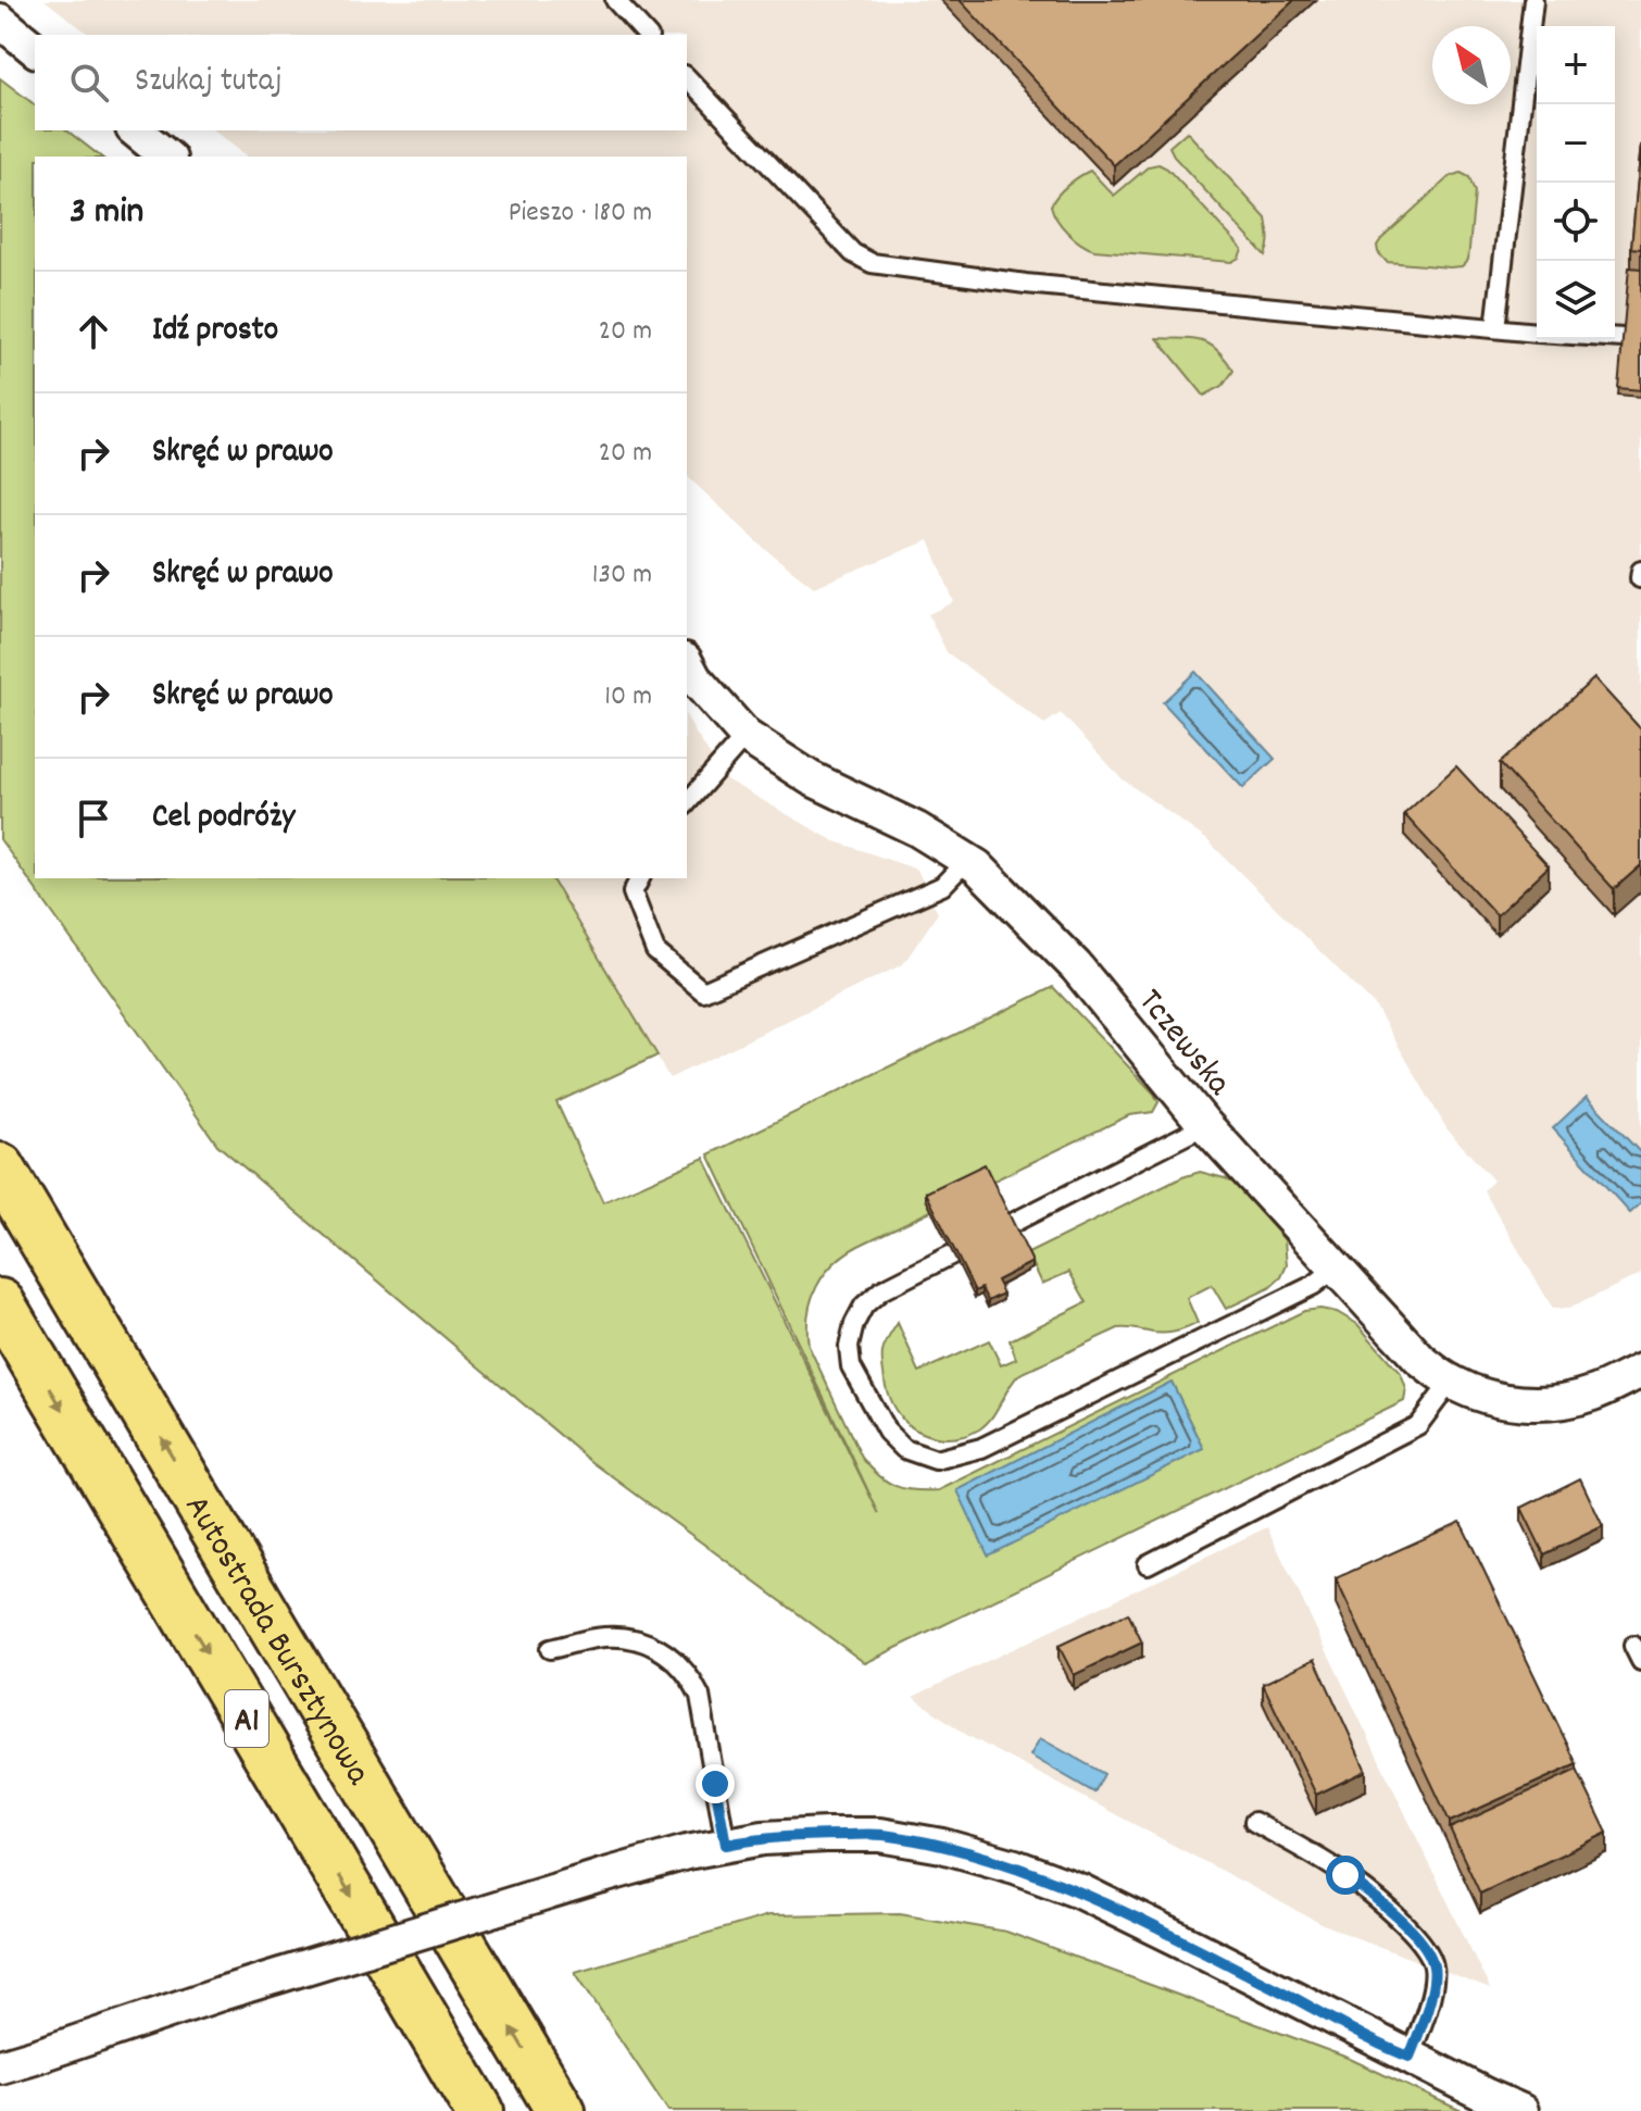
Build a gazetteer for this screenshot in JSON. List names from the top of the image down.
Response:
{
  "streets": {
    "highway": ["Autostrada Bursztynowa", "A1"],
    "street": ["Tczewska"]
  },
  "north": "top left",
  "page": {
    "map_buttons": ["+", "−"],
    "search": "Szukaj tutaj",
    "heading": ["3 min", "Pieszo · 180 m"],
    "list": [
      ["Idź prosto", "20 m"],
      ["Skręć w prawo", "20 m"],
      ["Skręć w prawo", "130 m"],
      ["Skręć w prawo", "10 m"],
      "Cel podróży"
    ]
  }
}
